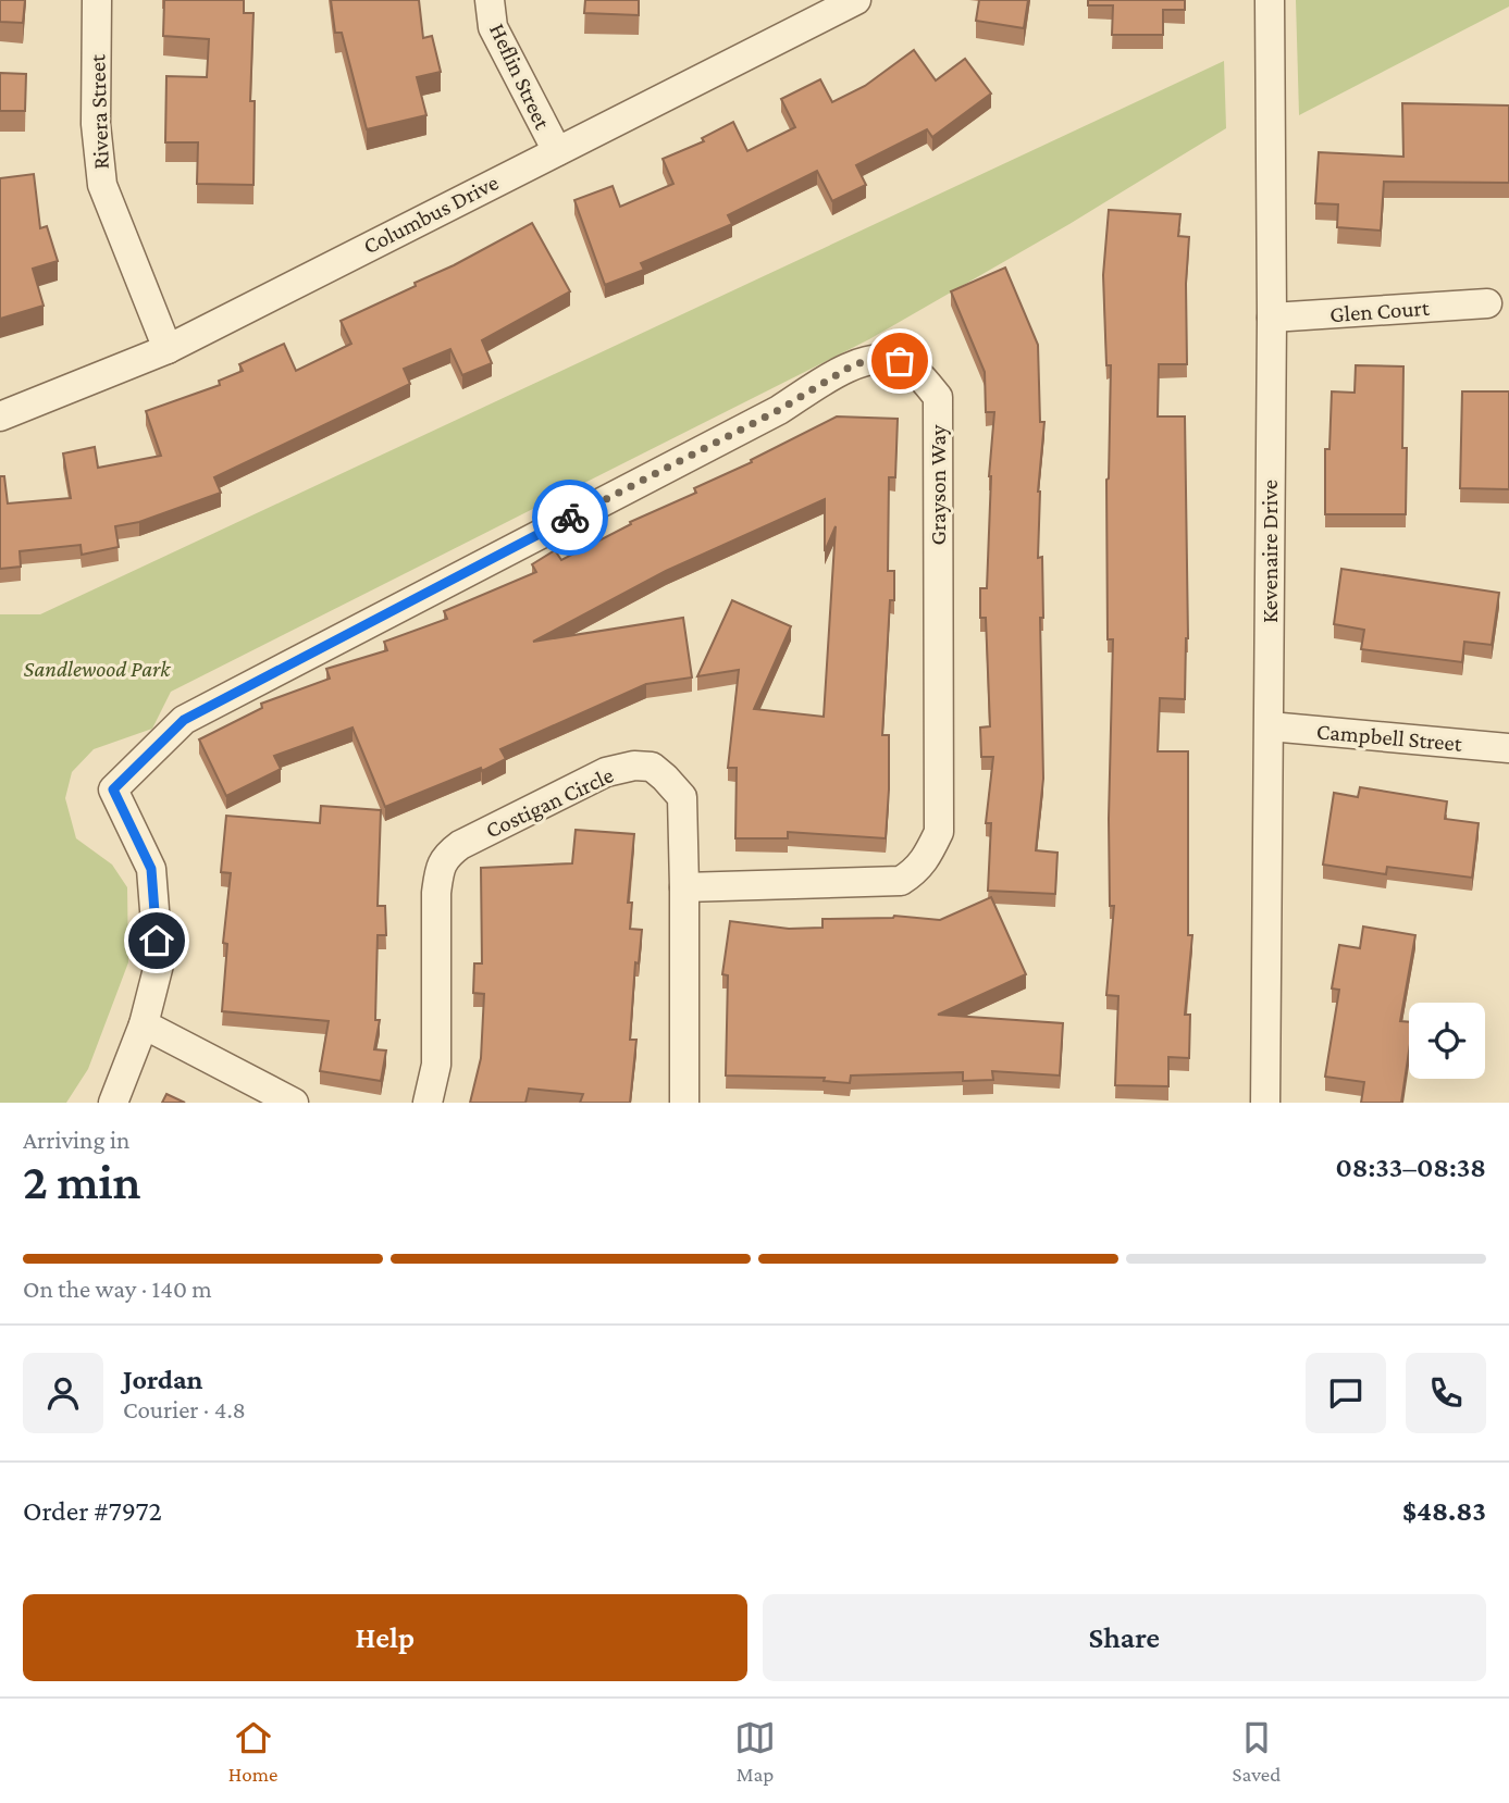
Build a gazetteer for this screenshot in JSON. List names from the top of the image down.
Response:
{
  "streets": {
    "street": [
      "Heflin Street",
      "Rivera Street",
      "Columbus Drive",
      "Glen Court",
      "Grayson Way",
      "Kevenaire Drive",
      "Campbell Street",
      "Costigan Circle"
    ]
  },
  "crossings": [
    ["Heflin Street", "Columbus Drive"],
    ["Rivera Street", "Columbus Drive"],
    ["Glen Court", "Kevenaire Drive"],
    ["Grayson Way", "Costigan Circle"],
    ["Kevenaire Drive", "Campbell Street"]
  ],
  "parks": ["Sandlewood Park"],
  "page": {
    "heading": ["2 min", "Arriving in", "08:33–08:38"],
    "panel": [
      "Jordan",
      "Courier · 4.8",
      "Order #7972",
      "$48.83"
    ],
    "bar": "On the way · 140 m",
    "buttons": ["Help", "Share"],
    "tabs": ["Home", "Map", "Saved"]
  }
}
